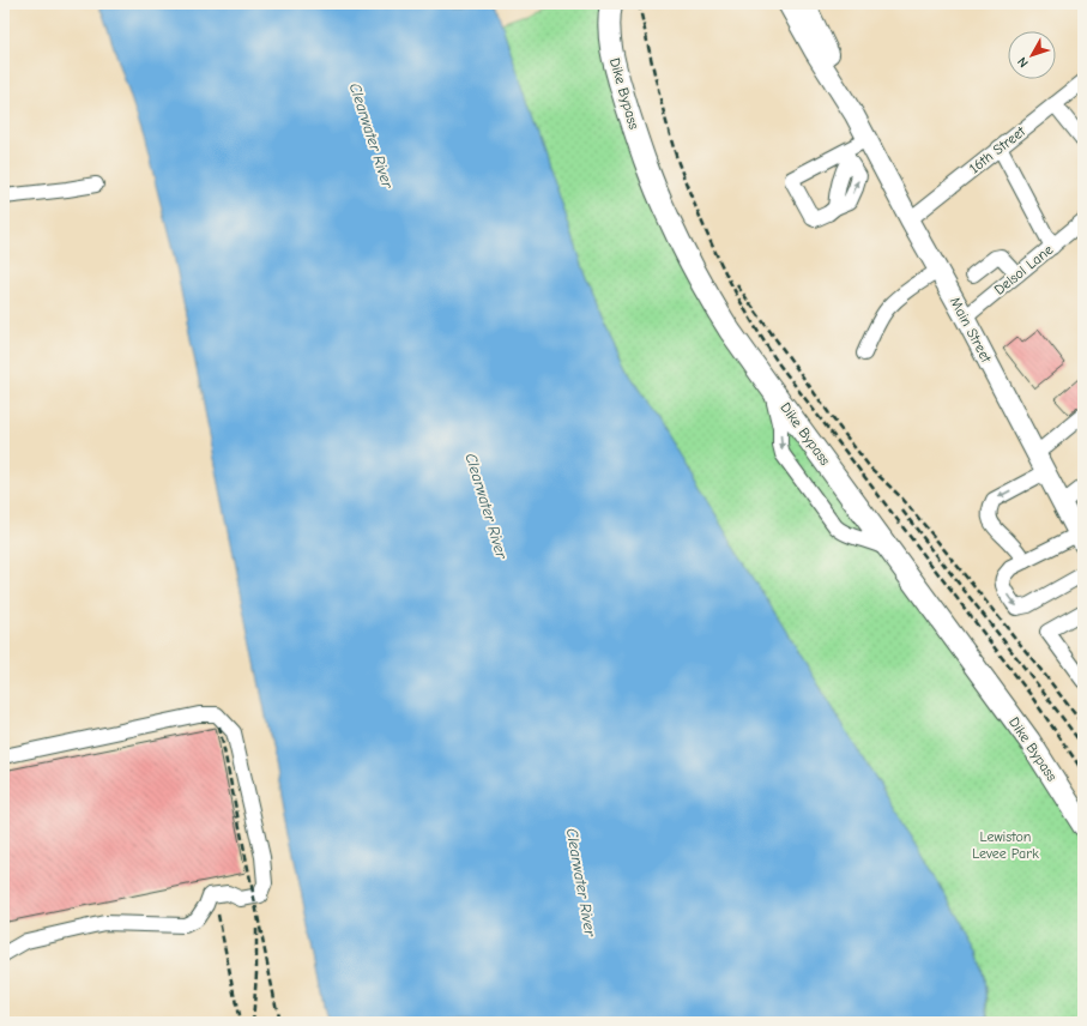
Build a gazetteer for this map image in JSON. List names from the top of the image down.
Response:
{
  "streets": {
    "highway": ["Dike Bypass"],
    "main road": ["Main Street"],
    "street": ["16th Street", "Delsol Lane"]
  },
  "crossings": [
    ["16th Street", "Main Street"],
    ["Delsol Lane", "Main Street"]
  ],
  "water": ["Clearwater River"],
  "parks": ["Lewiston Levee Park"],
  "north": "bottom left"
}
